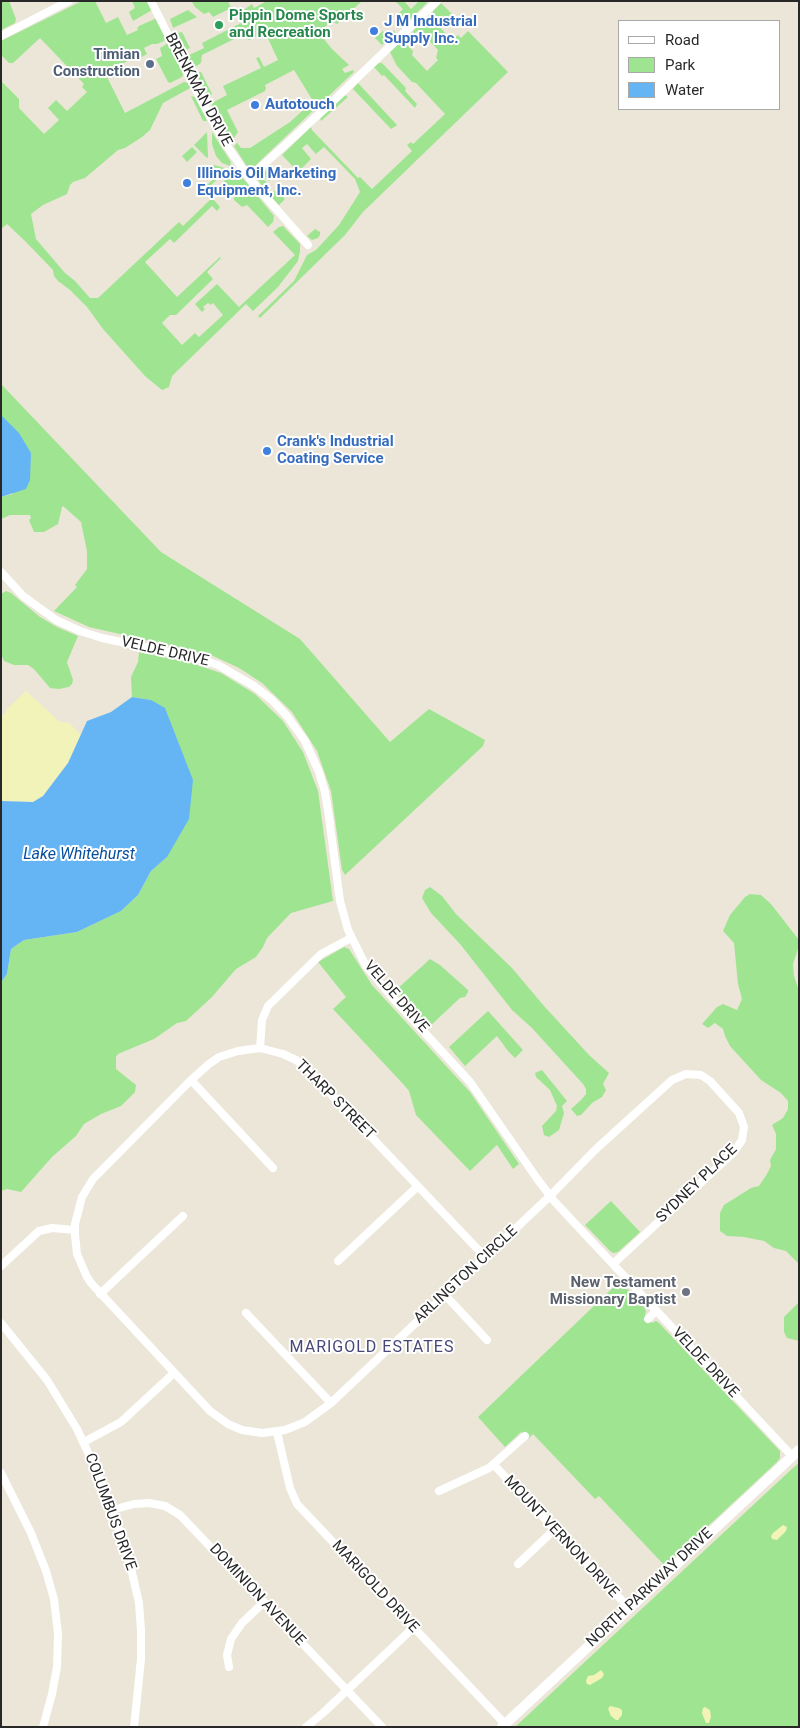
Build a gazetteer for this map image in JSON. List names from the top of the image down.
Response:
{
  "streets": {
    "main road": ["NORTH PARKWAY DRIVE"],
    "street": [
      "BRENKMAN DRIVE",
      "VELDE DRIVE",
      "THARP STREET",
      "SYDNEY PLACE",
      "ARLINGTON CIRCLE",
      "COLUMBUS DRIVE",
      "MOUNT VERNON DRIVE",
      "MARIGOLD DRIVE",
      "DOMINION AVENUE"
    ]
  },
  "crossings": [
    ["VELDE DRIVE", "SYDNEY PLACE"],
    ["VELDE DRIVE", "ARLINGTON CIRCLE"],
    ["VELDE DRIVE", "NORTH PARKWAY DRIVE"],
    ["THARP STREET", "ARLINGTON CIRCLE"],
    ["SYDNEY PLACE", "ARLINGTON CIRCLE"],
    ["ARLINGTON CIRCLE", "MARIGOLD DRIVE"],
    ["COLUMBUS DRIVE", "DOMINION AVENUE"],
    ["MOUNT VERNON DRIVE", "NORTH PARKWAY DRIVE"],
    ["MARIGOLD DRIVE", "NORTH PARKWAY DRIVE"]
  ],
  "districts": ["MARIGOLD ESTATES"],
  "water": ["Lake Whitehurst"],
  "places": [
    "Pippin Dome Sports and Recreation",
    "J M Industrial Supply Inc.",
    "Timian Construction",
    "Autotouch",
    "Illinois Oil Marketing Equipment, Inc.",
    "Crank's Industrial Coating Service",
    "New Testament Missionary Baptist"
  ],
  "legend": ["Road", "Park", "Water"]
}
